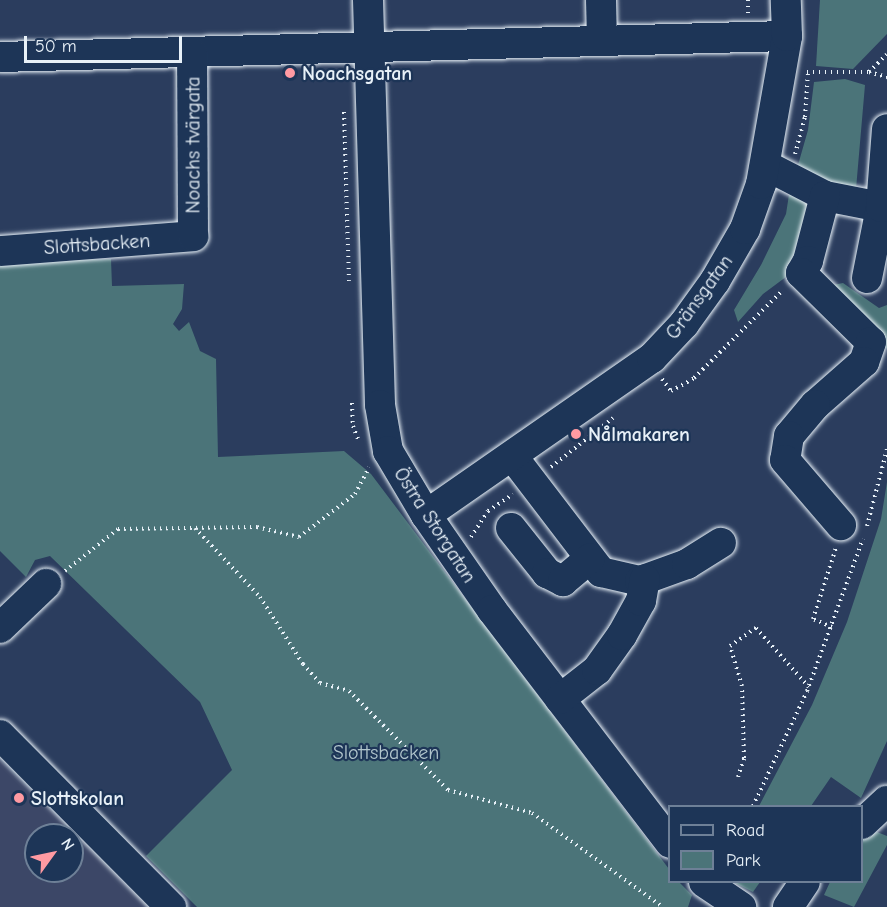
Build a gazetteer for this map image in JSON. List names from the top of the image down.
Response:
{
  "streets": {
    "street": [
      "Noachs tvärgata",
      "Slottsbacken",
      "Gränsgatan",
      "Östra Storgatan"
    ]
  },
  "crossings": [
    ["Noachs tvärgata", "Slottsbacken"],
    ["Gränsgatan", "Östra Storgatan"]
  ],
  "parks": ["Slottsbacken"],
  "places": ["Noachsgatan", "Nålmakaren", "Slottskolan"],
  "legend": ["Road", "Park"],
  "scale_bar": "50 m",
  "north": "top right"
}
